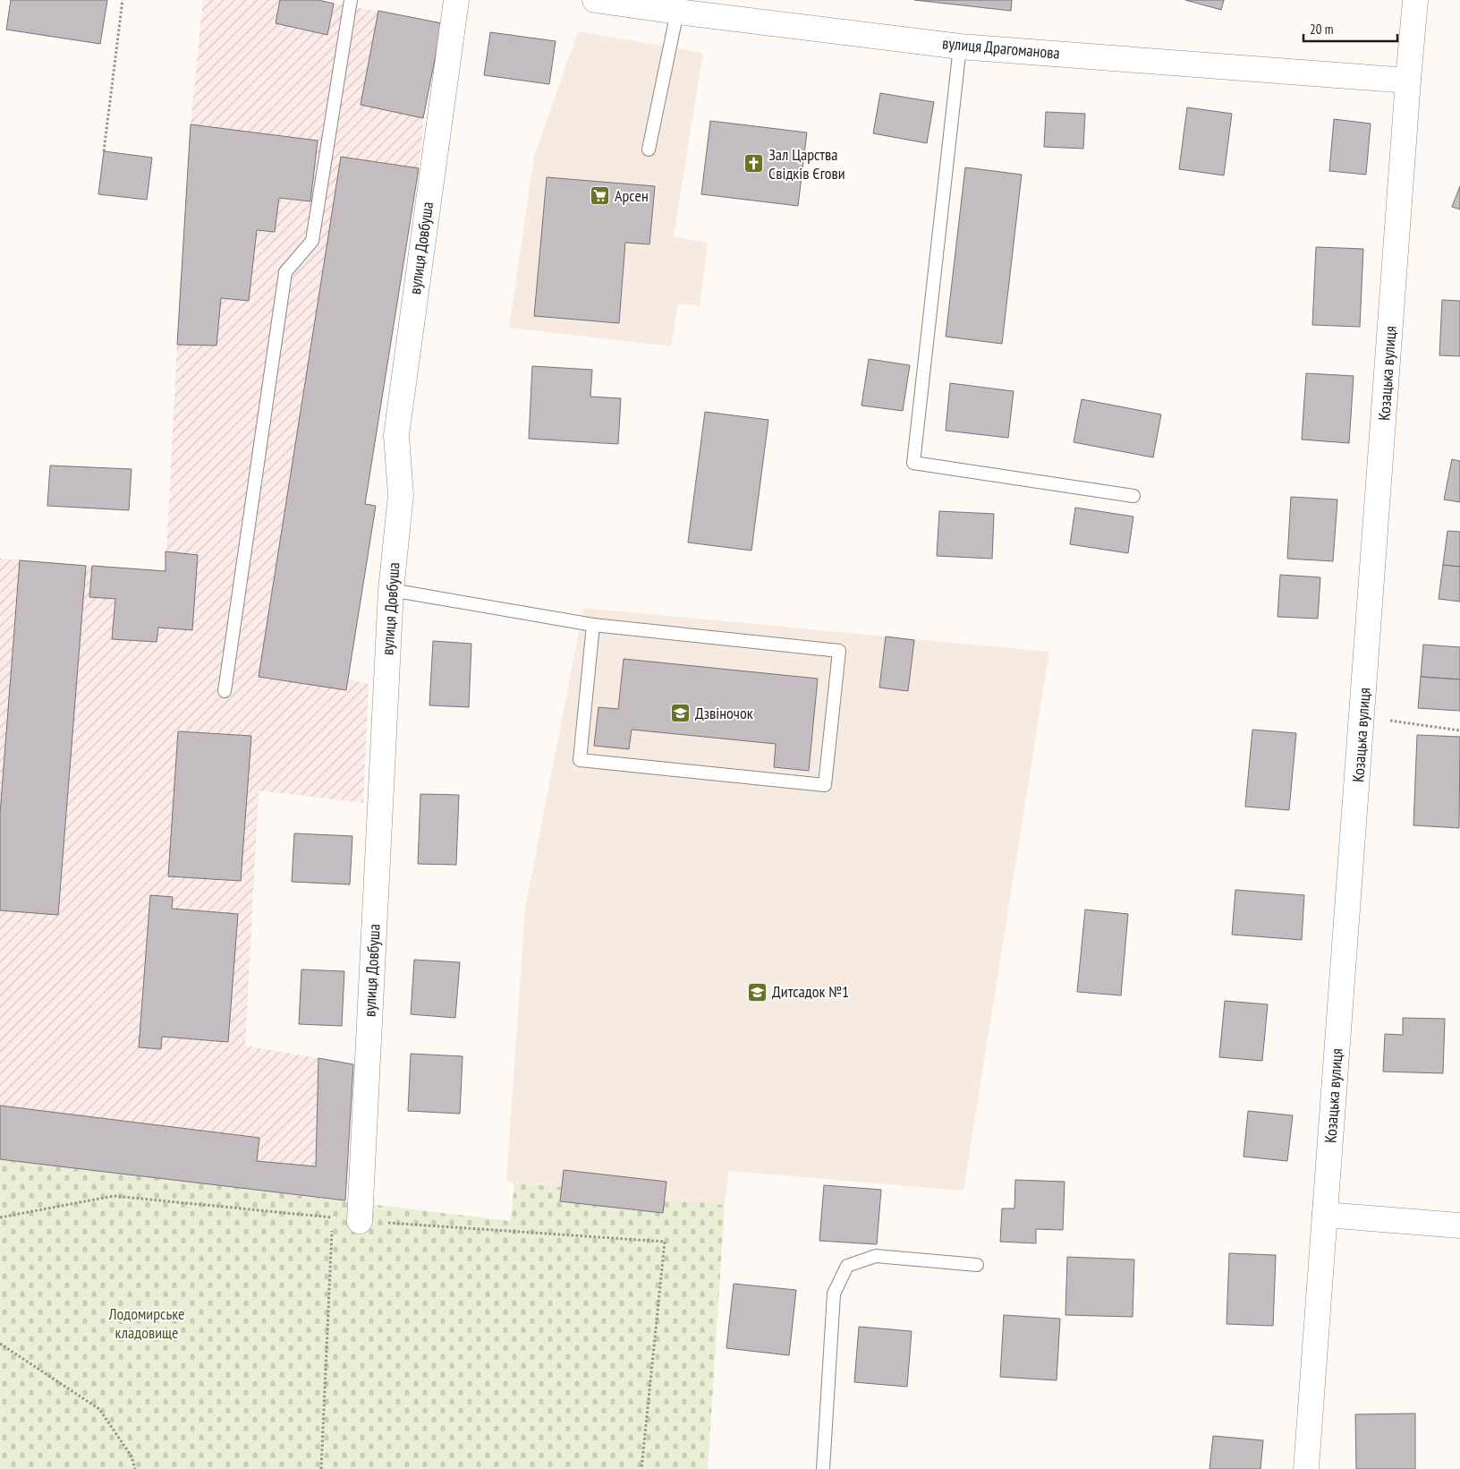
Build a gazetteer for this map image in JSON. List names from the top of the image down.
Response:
{
  "streets": {
    "street": ["вулиця Драгоманова", "вулиця Довбуша", "Козацька вулиця"]
  },
  "crossings": [
    ["вулиця Драгоманова", "Козацька вулиця"]
  ],
  "parks": ["Лодомирське кладовище"],
  "places": {
    "church": ["Зал Царства Свідків Єгови"],
    "supermarket": ["Арсен"],
    "school or university": ["Дзвіночок", "Дитсадок №1"]
  },
  "scale_bar": "20 m"
}
